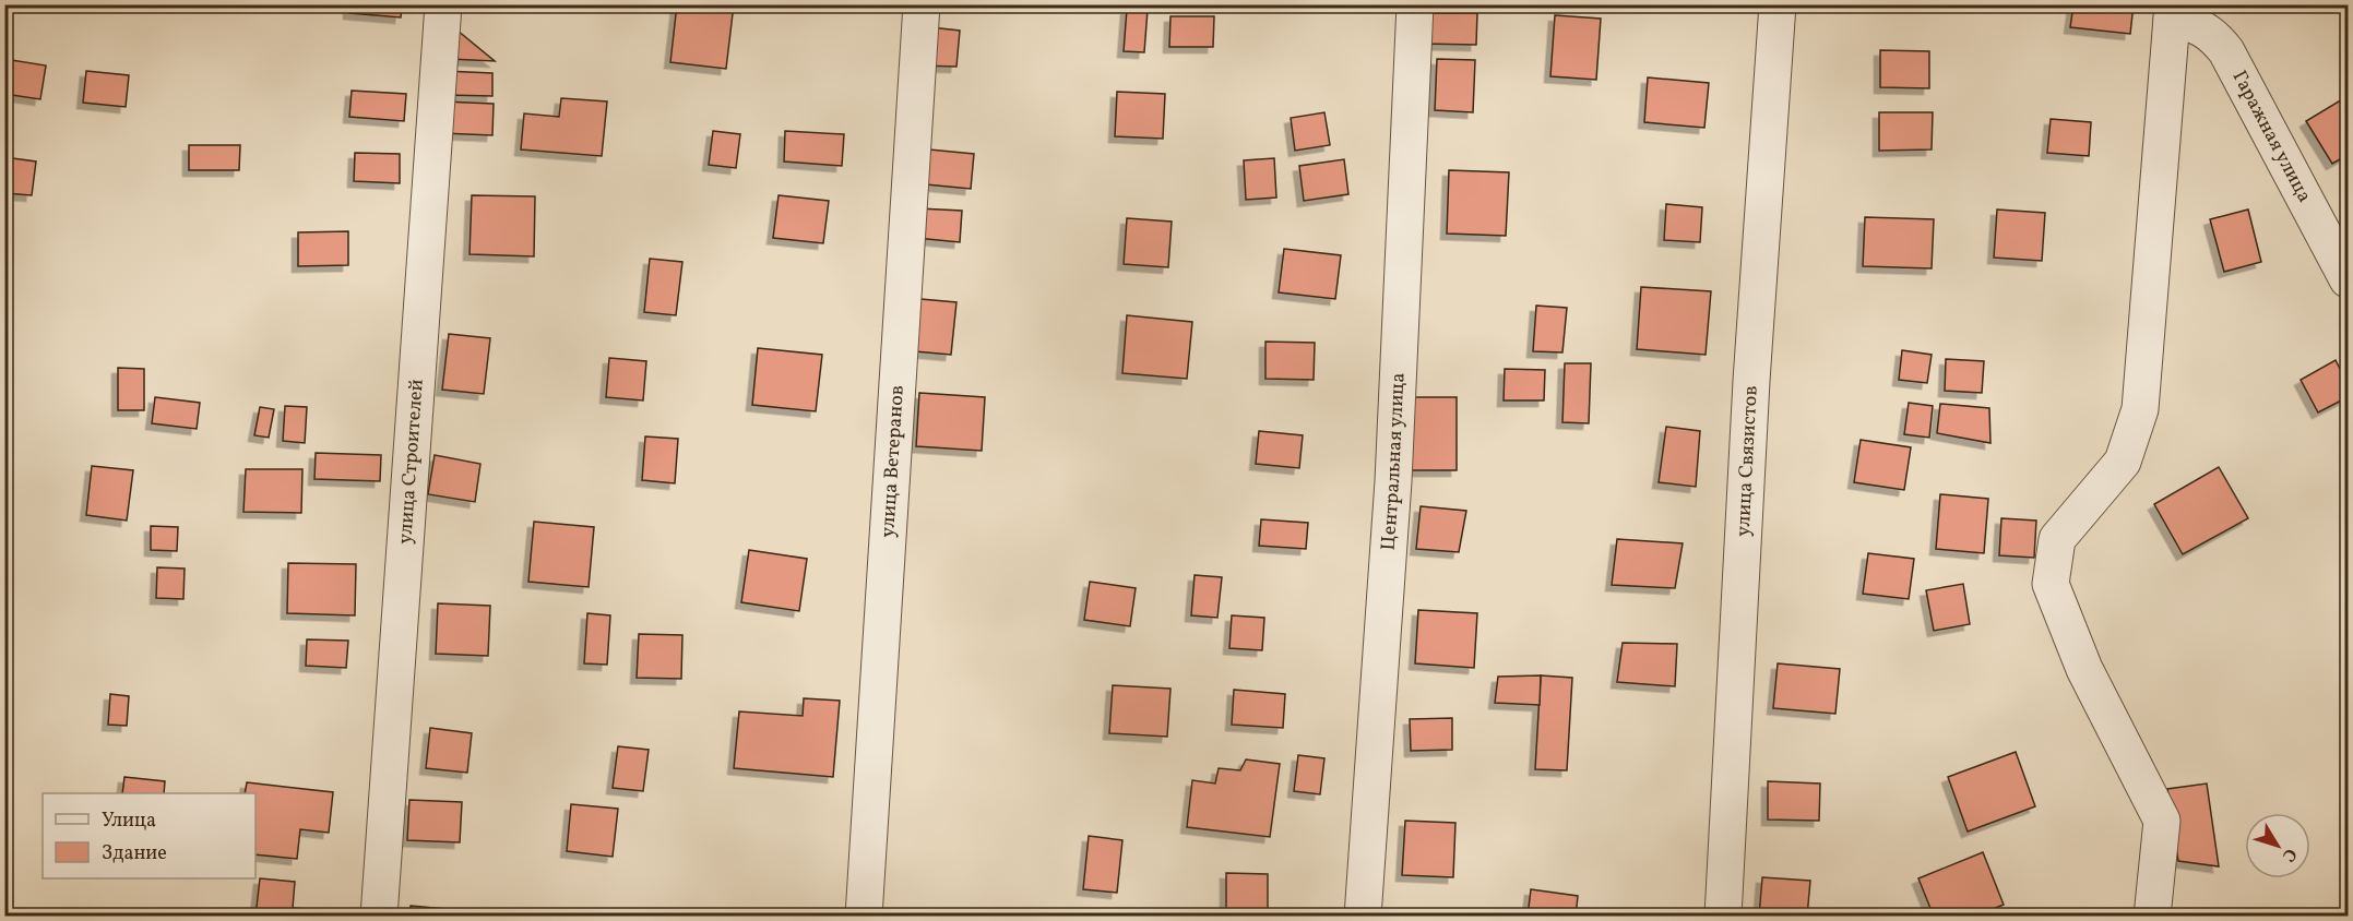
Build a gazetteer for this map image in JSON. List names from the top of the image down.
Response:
{
  "streets": {
    "street": [
      "Гаражная улица",
      "улица Строителей",
      "улица Ветеранов",
      "Центральная улица",
      "улица Связистов"
    ]
  },
  "legend": ["Улица", "Здание"],
  "north": "bottom right"
}
